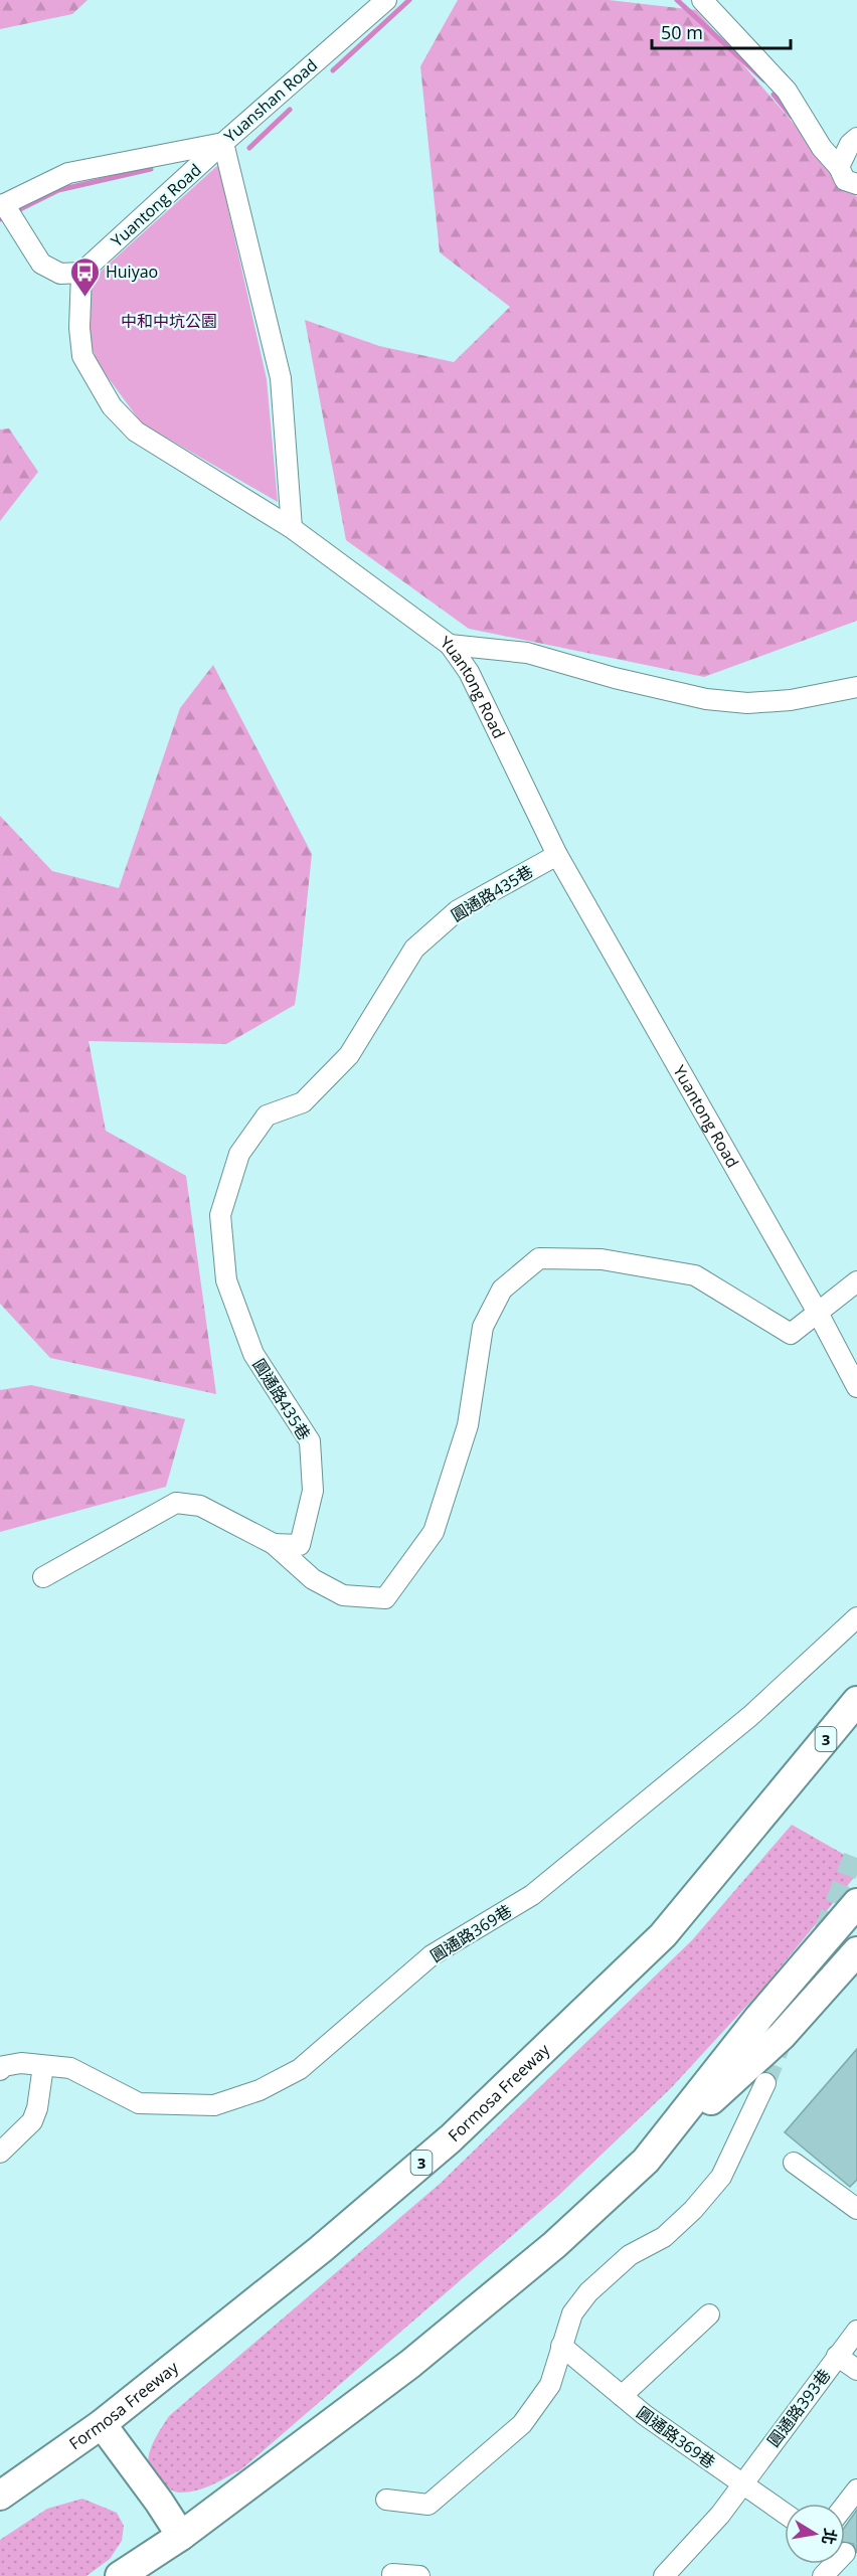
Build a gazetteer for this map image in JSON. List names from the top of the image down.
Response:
{
  "streets": {
    "highway": ["3", "Formosa Freeway"],
    "street": [
      "Yuanshan Road",
      "Yuantong Road",
      "圓通路435巷",
      "圓通路369巷",
      "圓通路393巷"
    ]
  },
  "crossings": [
    ["Yuanshan Road", "Yuantong Road"],
    ["Yuantong Road", "圓通路435巷"],
    ["圓通路369巷", "圓通路393巷"]
  ],
  "parks": ["中和中坑公園"],
  "places": {
    "bus stop": ["Huiyao"]
  },
  "scale_bar": "50 m",
  "north": "right"
}
